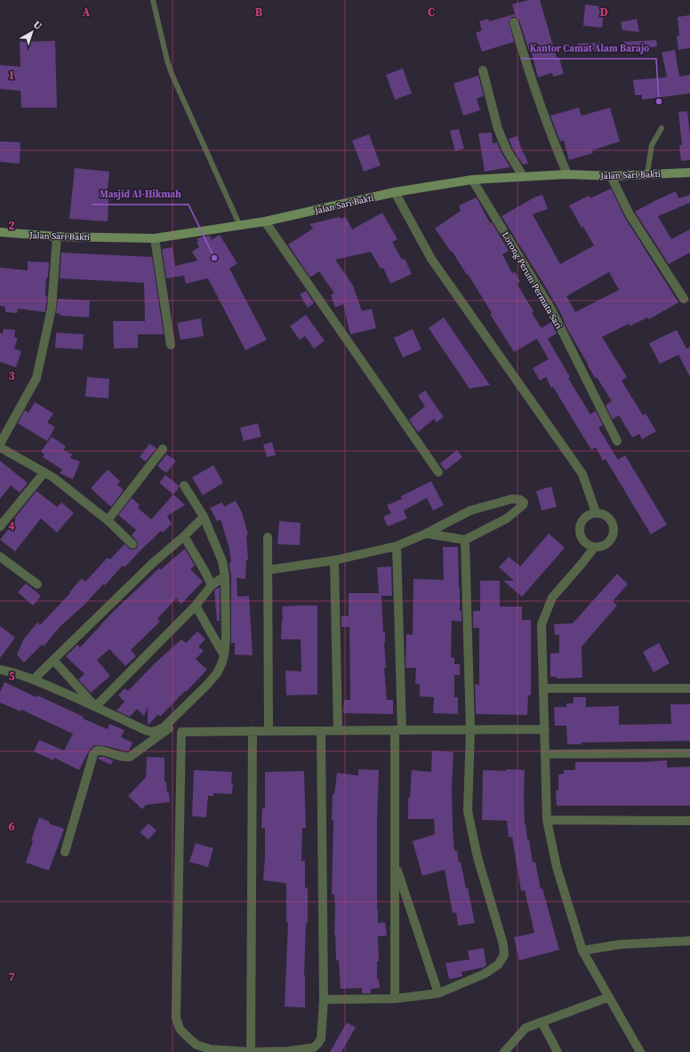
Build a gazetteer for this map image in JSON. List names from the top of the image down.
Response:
{
  "streets": {
    "main road": ["Jalan Sari Bakti"],
    "street": ["Lorong Perum Permata Sari"]
  },
  "crossings": [
    ["Jalan Sari Bakti", "Lorong Perum Permata Sari"]
  ],
  "places": ["Kantor Camat Alam Barajo", "Masjid Al-Hikmah"],
  "north": "top right",
  "grid": {
    "columns": [
      "A",
      "B",
      "C",
      "D"
    ],
    "rows": [
      "1",
      "2",
      "3",
      "4",
      "5",
      "6",
      "7"
    ]
  }
}
